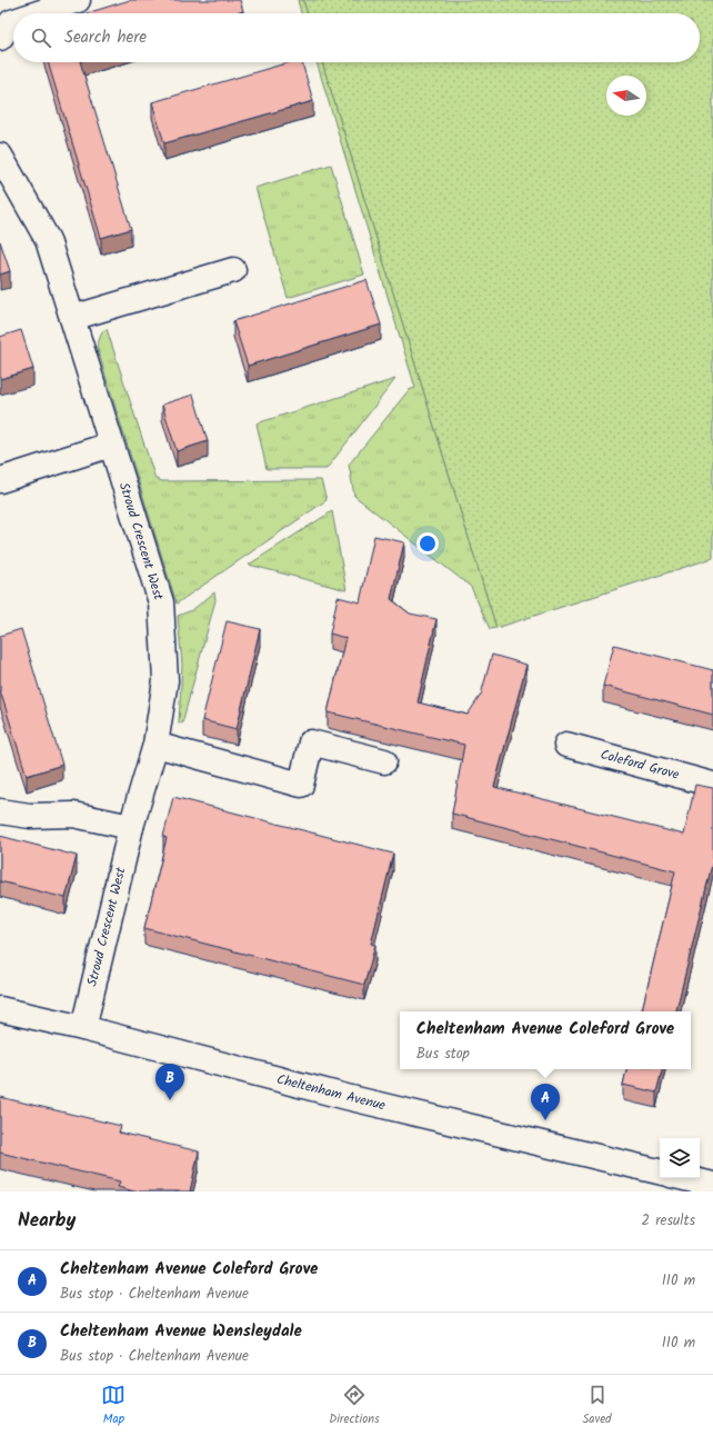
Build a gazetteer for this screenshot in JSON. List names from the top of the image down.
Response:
{
  "streets": {
    "street": ["Stroud Crescent West", "Coleford Grove", "Cheltenham Avenue"]
  },
  "crossings": [
    ["Stroud Crescent West", "Cheltenham Avenue"]
  ],
  "north": "left",
  "page": {
    "search": "Search here",
    "popup": ["Cheltenham Avenue Coleford Grove", "Bus stop"],
    "pins": ["B", "A"],
    "heading": ["Nearby", "2 results"],
    "list": [
      {
        "mark": "A",
        "name": "Cheltenham Avenue Coleford Grove",
        "note": "Bus stop · Cheltenham Avenue",
        "value": "110 m"
      },
      {
        "mark": "B",
        "name": "Cheltenham Avenue Wensleydale",
        "note": "Bus stop · Cheltenham Avenue",
        "value": "110 m"
      }
    ],
    "nav": ["Map", "Directions", "Saved"]
  }
}
